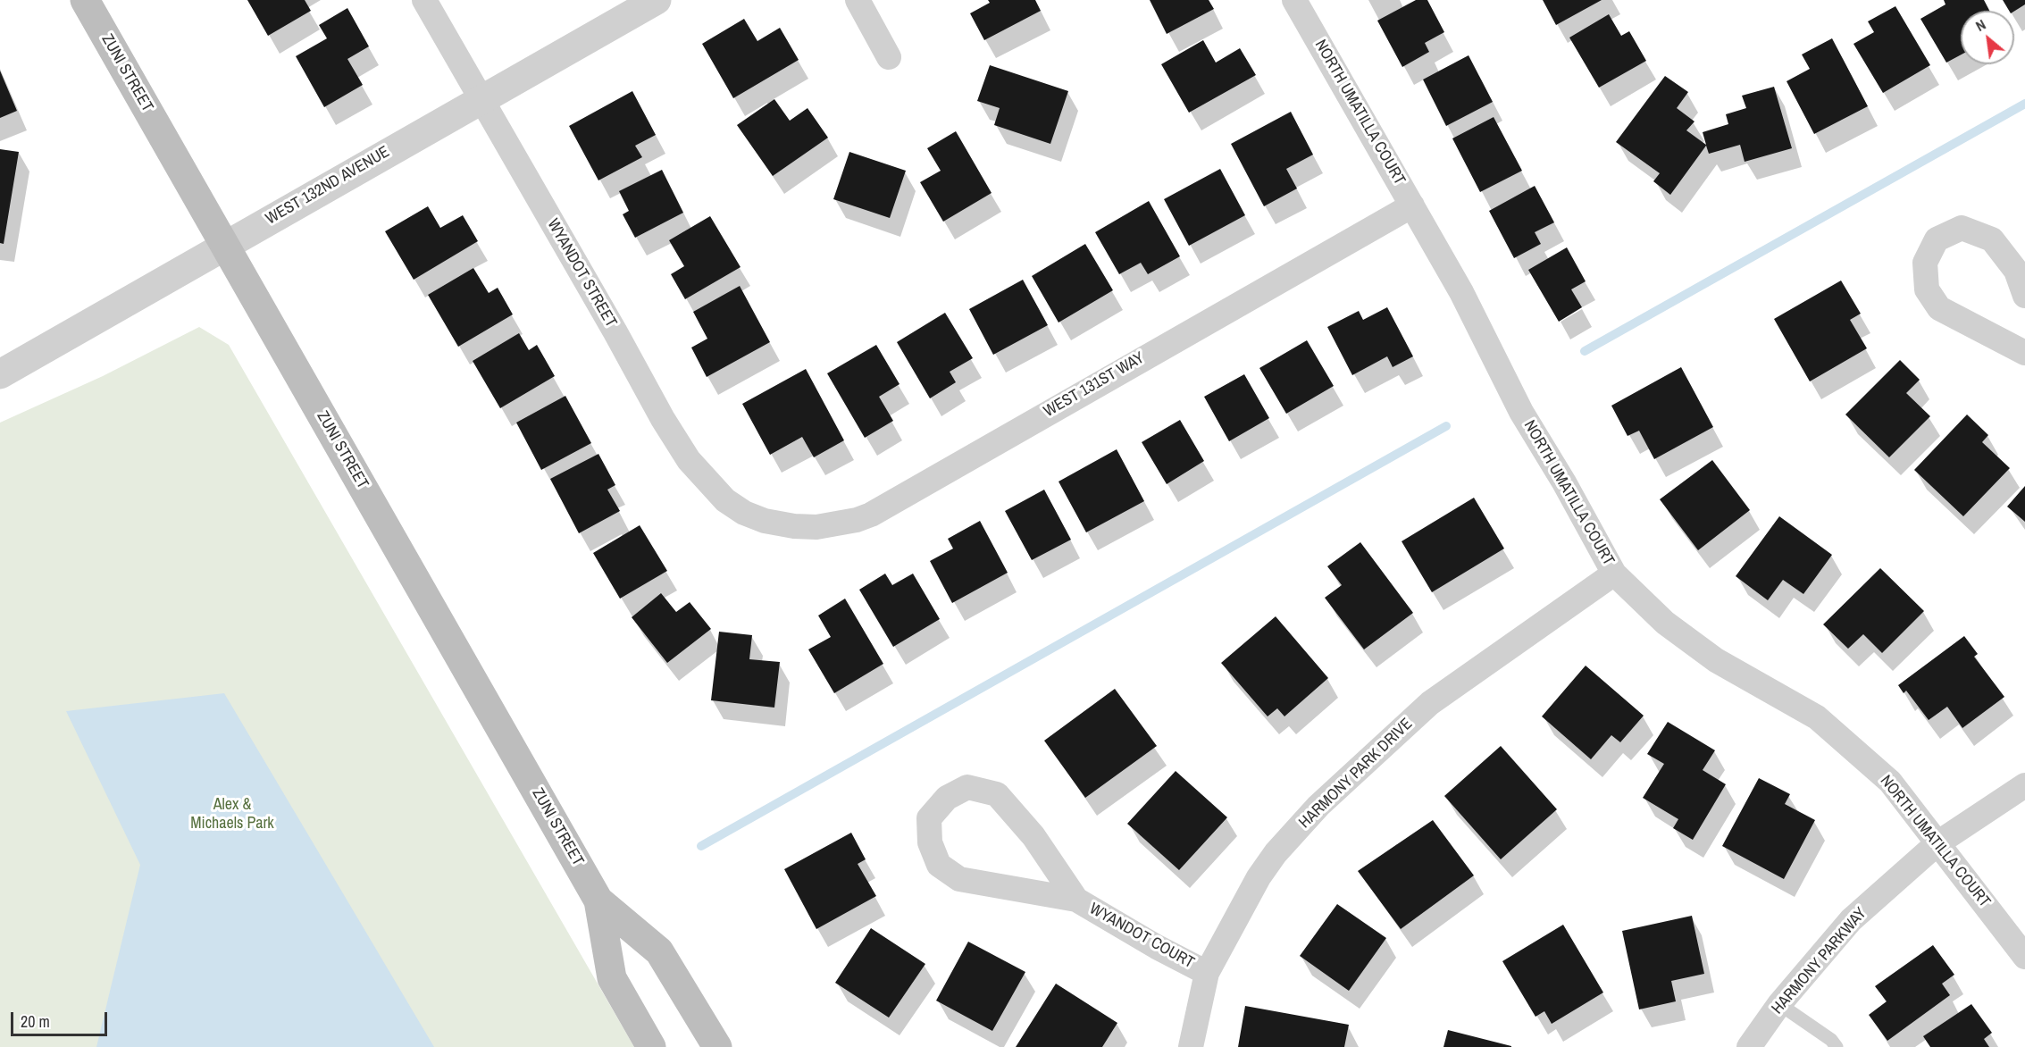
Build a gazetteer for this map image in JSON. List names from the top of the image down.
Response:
{
  "streets": {
    "main road": ["ZUNI STREET"],
    "street": [
      "NORTH UMATILLA COURT",
      "WEST 132ND AVENUE",
      "WYANDOT STREET",
      "WEST 131ST WAY",
      "HARMONY PARK DRIVE",
      "WYANDOT COURT",
      "HARMONY PARKWAY"
    ]
  },
  "crossings": [
    ["ZUNI STREET", "WEST 132ND AVENUE"],
    ["NORTH UMATILLA COURT", "WEST 131ST WAY"],
    ["NORTH UMATILLA COURT", "HARMONY PARK DRIVE"],
    ["NORTH UMATILLA COURT", "HARMONY PARKWAY"],
    ["WEST 132ND AVENUE", "WYANDOT STREET"],
    ["WYANDOT STREET", "WEST 131ST WAY"],
    ["HARMONY PARK DRIVE", "WYANDOT COURT"]
  ],
  "parks": ["Alex & Michaels Park"],
  "scale_bar": "20 m",
  "north": "top left"
}
